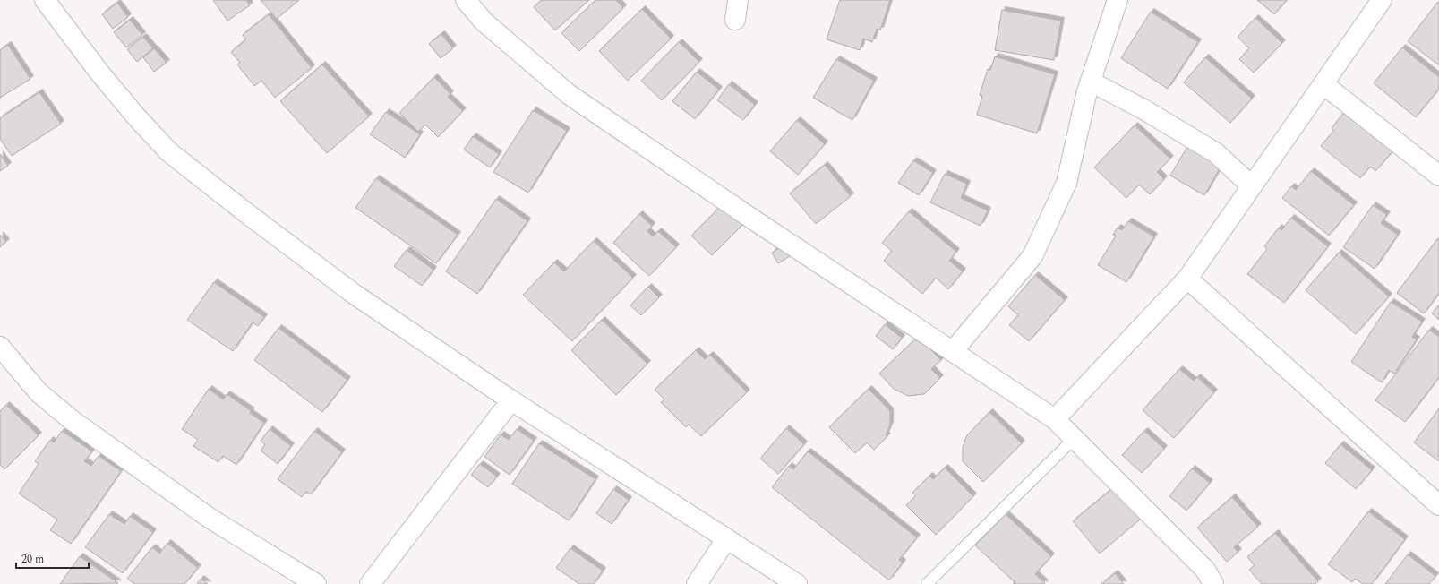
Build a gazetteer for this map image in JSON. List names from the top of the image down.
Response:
{
  "scale_bar": "20 m"
}
